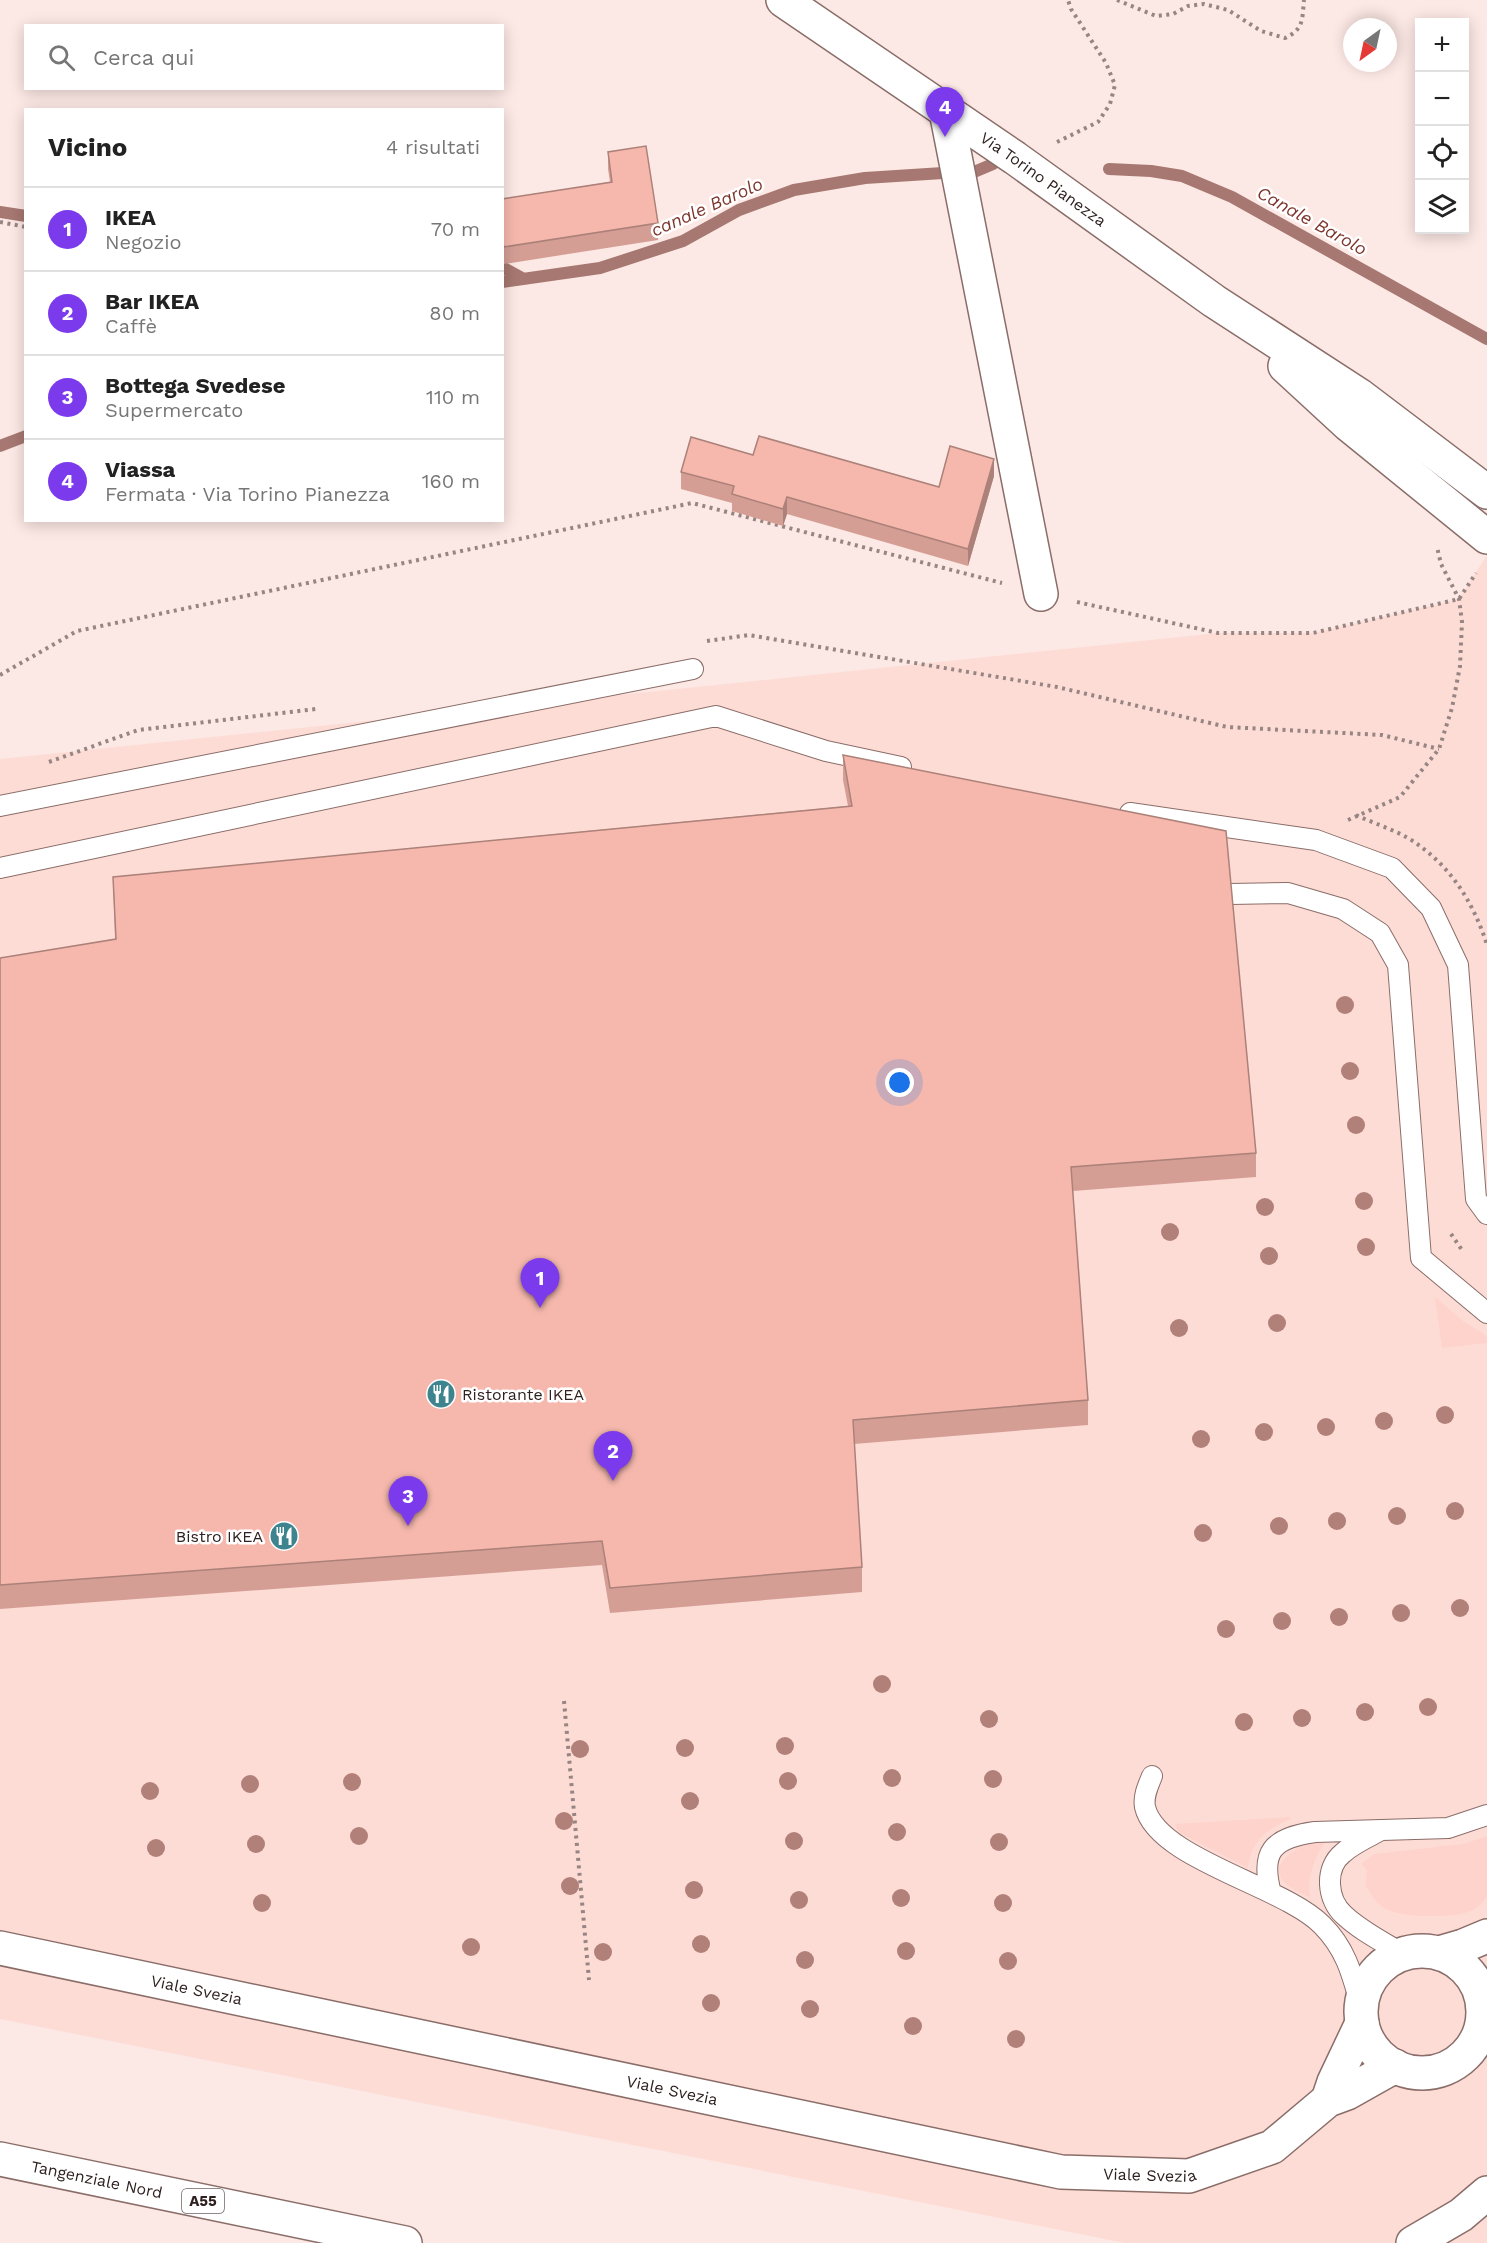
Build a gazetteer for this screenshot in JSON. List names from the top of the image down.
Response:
{
  "streets": {
    "main road": [
      "Via Torino Pianezza",
      "Viale Svezia",
      "Tangenziale Nord",
      "A55"
    ]
  },
  "water": ["canale Barolo", "Canale Barolo"],
  "places": {
    "restaurant": ["Ristorante IKEA", "Bistro IKEA"]
  },
  "north": "bottom left",
  "page": {
    "map_buttons": ["+", "−"],
    "search": "Cerca qui",
    "pins": [
      "4",
      "1",
      "2",
      "3"
    ],
    "heading": ["Vicino", "4 risultati"],
    "list": [
      {
        "mark": "1",
        "name": "IKEA",
        "note": "Negozio",
        "value": "70 m"
      },
      {
        "mark": "2",
        "name": "Bar IKEA",
        "note": "Caffè",
        "value": "80 m"
      },
      {
        "mark": "3",
        "name": "Bottega Svedese",
        "note": "Supermercato",
        "value": "110 m"
      },
      {
        "mark": "4",
        "name": "Viassa",
        "note": "Fermata · Via Torino Pianezza",
        "value": "160 m"
      }
    ]
  }
}
